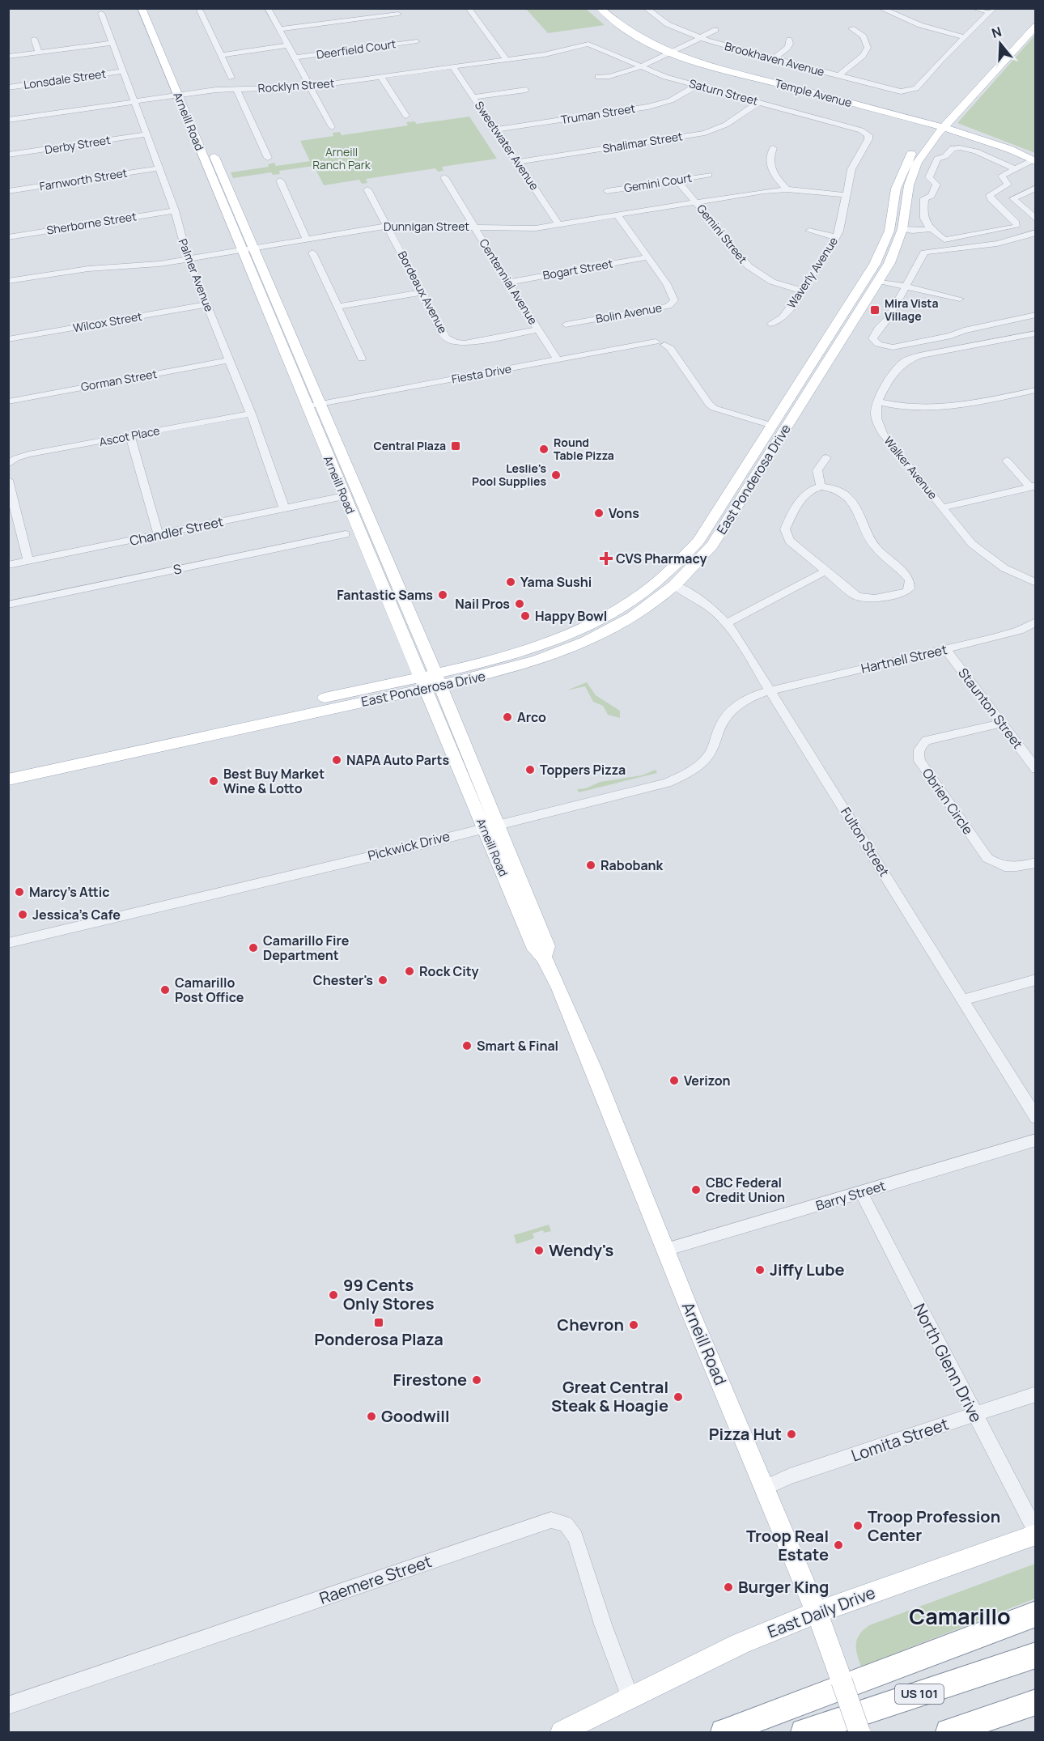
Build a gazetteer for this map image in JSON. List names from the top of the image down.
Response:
{
  "streets": {
    "highway": ["US 101"],
    "main road": [
      "Temple Avenue",
      "Arneill Road",
      "East Ponderosa Drive",
      "East Daily Drive"
    ],
    "street": [
      "Deerfield Court",
      "Brookhaven Avenue",
      "Lonsdale Street",
      "Rocklyn Street",
      "Saturn Street",
      "Truman Street",
      "Shalimar Street",
      "Derby Street",
      "Sweetwater Avenue",
      "Farnworth Street",
      "Gemini Court",
      "Sherborne Street",
      "Dunnigan Street",
      "Gemini Street",
      "Bogart Street",
      "Waverly Avenue",
      "Palmer Avenue",
      "Centennial Avenue",
      "Bordeaux Avenue",
      "Bolin Avenue",
      "Wilcox Street",
      "Fiesta Drive",
      "Gorman Street",
      "Ascot Place",
      "Walker Avenue",
      "Chandler Street",
      "S",
      "Hartnell Street",
      "Staunton Street",
      "Obrien Circle",
      "Fulton Street",
      "Pickwick Drive",
      "Barry Street",
      "North Glenn Drive",
      "Lomita Street",
      "Raemere Street"
    ]
  },
  "crossings": [
    ["Lonsdale Street", "Palmer Avenue"],
    ["Rocklyn Street", "Saturn Street"],
    ["Rocklyn Street", "Arneill Road"],
    ["Rocklyn Street", "Sweetwater Avenue"],
    ["Rocklyn Street", "Palmer Avenue"],
    ["Saturn Street", "Truman Street"],
    ["Saturn Street", "Shalimar Street"],
    ["Saturn Street", "Waverly Avenue"],
    ["Temple Avenue", "East Ponderosa Drive"],
    ["Truman Street", "Sweetwater Avenue"],
    ["Arneill Road", "Dunnigan Street"],
    ["Arneill Road", "Fiesta Drive"],
    ["Arneill Road", "East Ponderosa Drive"],
    ["Arneill Road", "Chandler Street"],
    ["Arneill Road", "Pickwick Drive"],
    ["Arneill Road", "Barry Street"],
    ["Arneill Road", "Lomita Street"],
    ["Arneill Road", "East Daily Drive"],
    ["Shalimar Street", "Sweetwater Avenue"],
    ["Derby Street", "Palmer Avenue"],
    ["Sweetwater Avenue", "Dunnigan Street"],
    ["Farnworth Street", "Palmer Avenue"],
    ["Gemini Court", "Gemini Street"],
    ["Sherborne Street", "Palmer Avenue"],
    ["Dunnigan Street", "Gemini Street"],
    ["Dunnigan Street", "Waverly Avenue"],
    ["Dunnigan Street", "Palmer Avenue"],
    ["Dunnigan Street", "Centennial Avenue"],
    ["Dunnigan Street", "Bordeaux Avenue"],
    ["Dunnigan Street", "Bolin Avenue"],
    ["Gemini Street", "Waverly Avenue"],
    ["Bogart Street", "Centennial Avenue"],
    ["Bogart Street", "Bolin Avenue"],
    ["Palmer Avenue", "Wilcox Street"],
    ["Palmer Avenue", "Gorman Street"],
    ["Palmer Avenue", "Ascot Place"],
    ["Palmer Avenue", "Chandler Street"],
    ["Centennial Avenue", "Bordeaux Avenue"],
    ["Centennial Avenue", "Fiesta Drive"],
    ["Fiesta Drive", "East Ponderosa Drive"],
    ["East Ponderosa Drive", "Fulton Street"],
    ["Hartnell Street", "Staunton Street"],
    ["Hartnell Street", "Fulton Street"],
    ["Hartnell Street", "Pickwick Drive"],
    ["Staunton Street", "Obrien Circle"],
    ["Fulton Street", "Pickwick Drive"],
    ["Barry Street", "North Glenn Drive"],
    ["North Glenn Drive", "Lomita Street"],
    ["North Glenn Drive", "East Daily Drive"],
    ["Raemere Street", "East Daily Drive"]
  ],
  "districts": ["Camarillo"],
  "parks": ["Arneill Ranch Park"],
  "places": {
    "transit": ["Mira Vista Village", "Central Plaza", "Ponderosa Plaza"],
    "other": [
      "Round Table Pizza",
      "Leslie's Pool Supplies",
      "Vons",
      "Yama Sushi",
      "Fantastic Sams",
      "Nail Pros",
      "Happy Bowl",
      "Arco",
      "NAPA Auto Parts",
      "Toppers Pizza",
      "Best Buy Market Wine & Lotto",
      "Rabobank",
      "Marcy's Attic",
      "Jessica's Cafe",
      "Camarillo Fire Department",
      "Rock City",
      "Chester's",
      "Camarillo Post Office",
      "Smart & Final",
      "Verizon",
      "CBC Federal Credit Union",
      "Wendy's",
      "Jiffy Lube",
      "99 Cents Only Stores",
      "Chevron",
      "Firestone",
      "Great Central Steak & Hoagie",
      "Goodwill",
      "Pizza Hut",
      "Troop Profession Center",
      "Troop Real Estate",
      "Burger King"
    ],
    "health": ["CVS Pharmacy"]
  },
  "north": "top"
}
